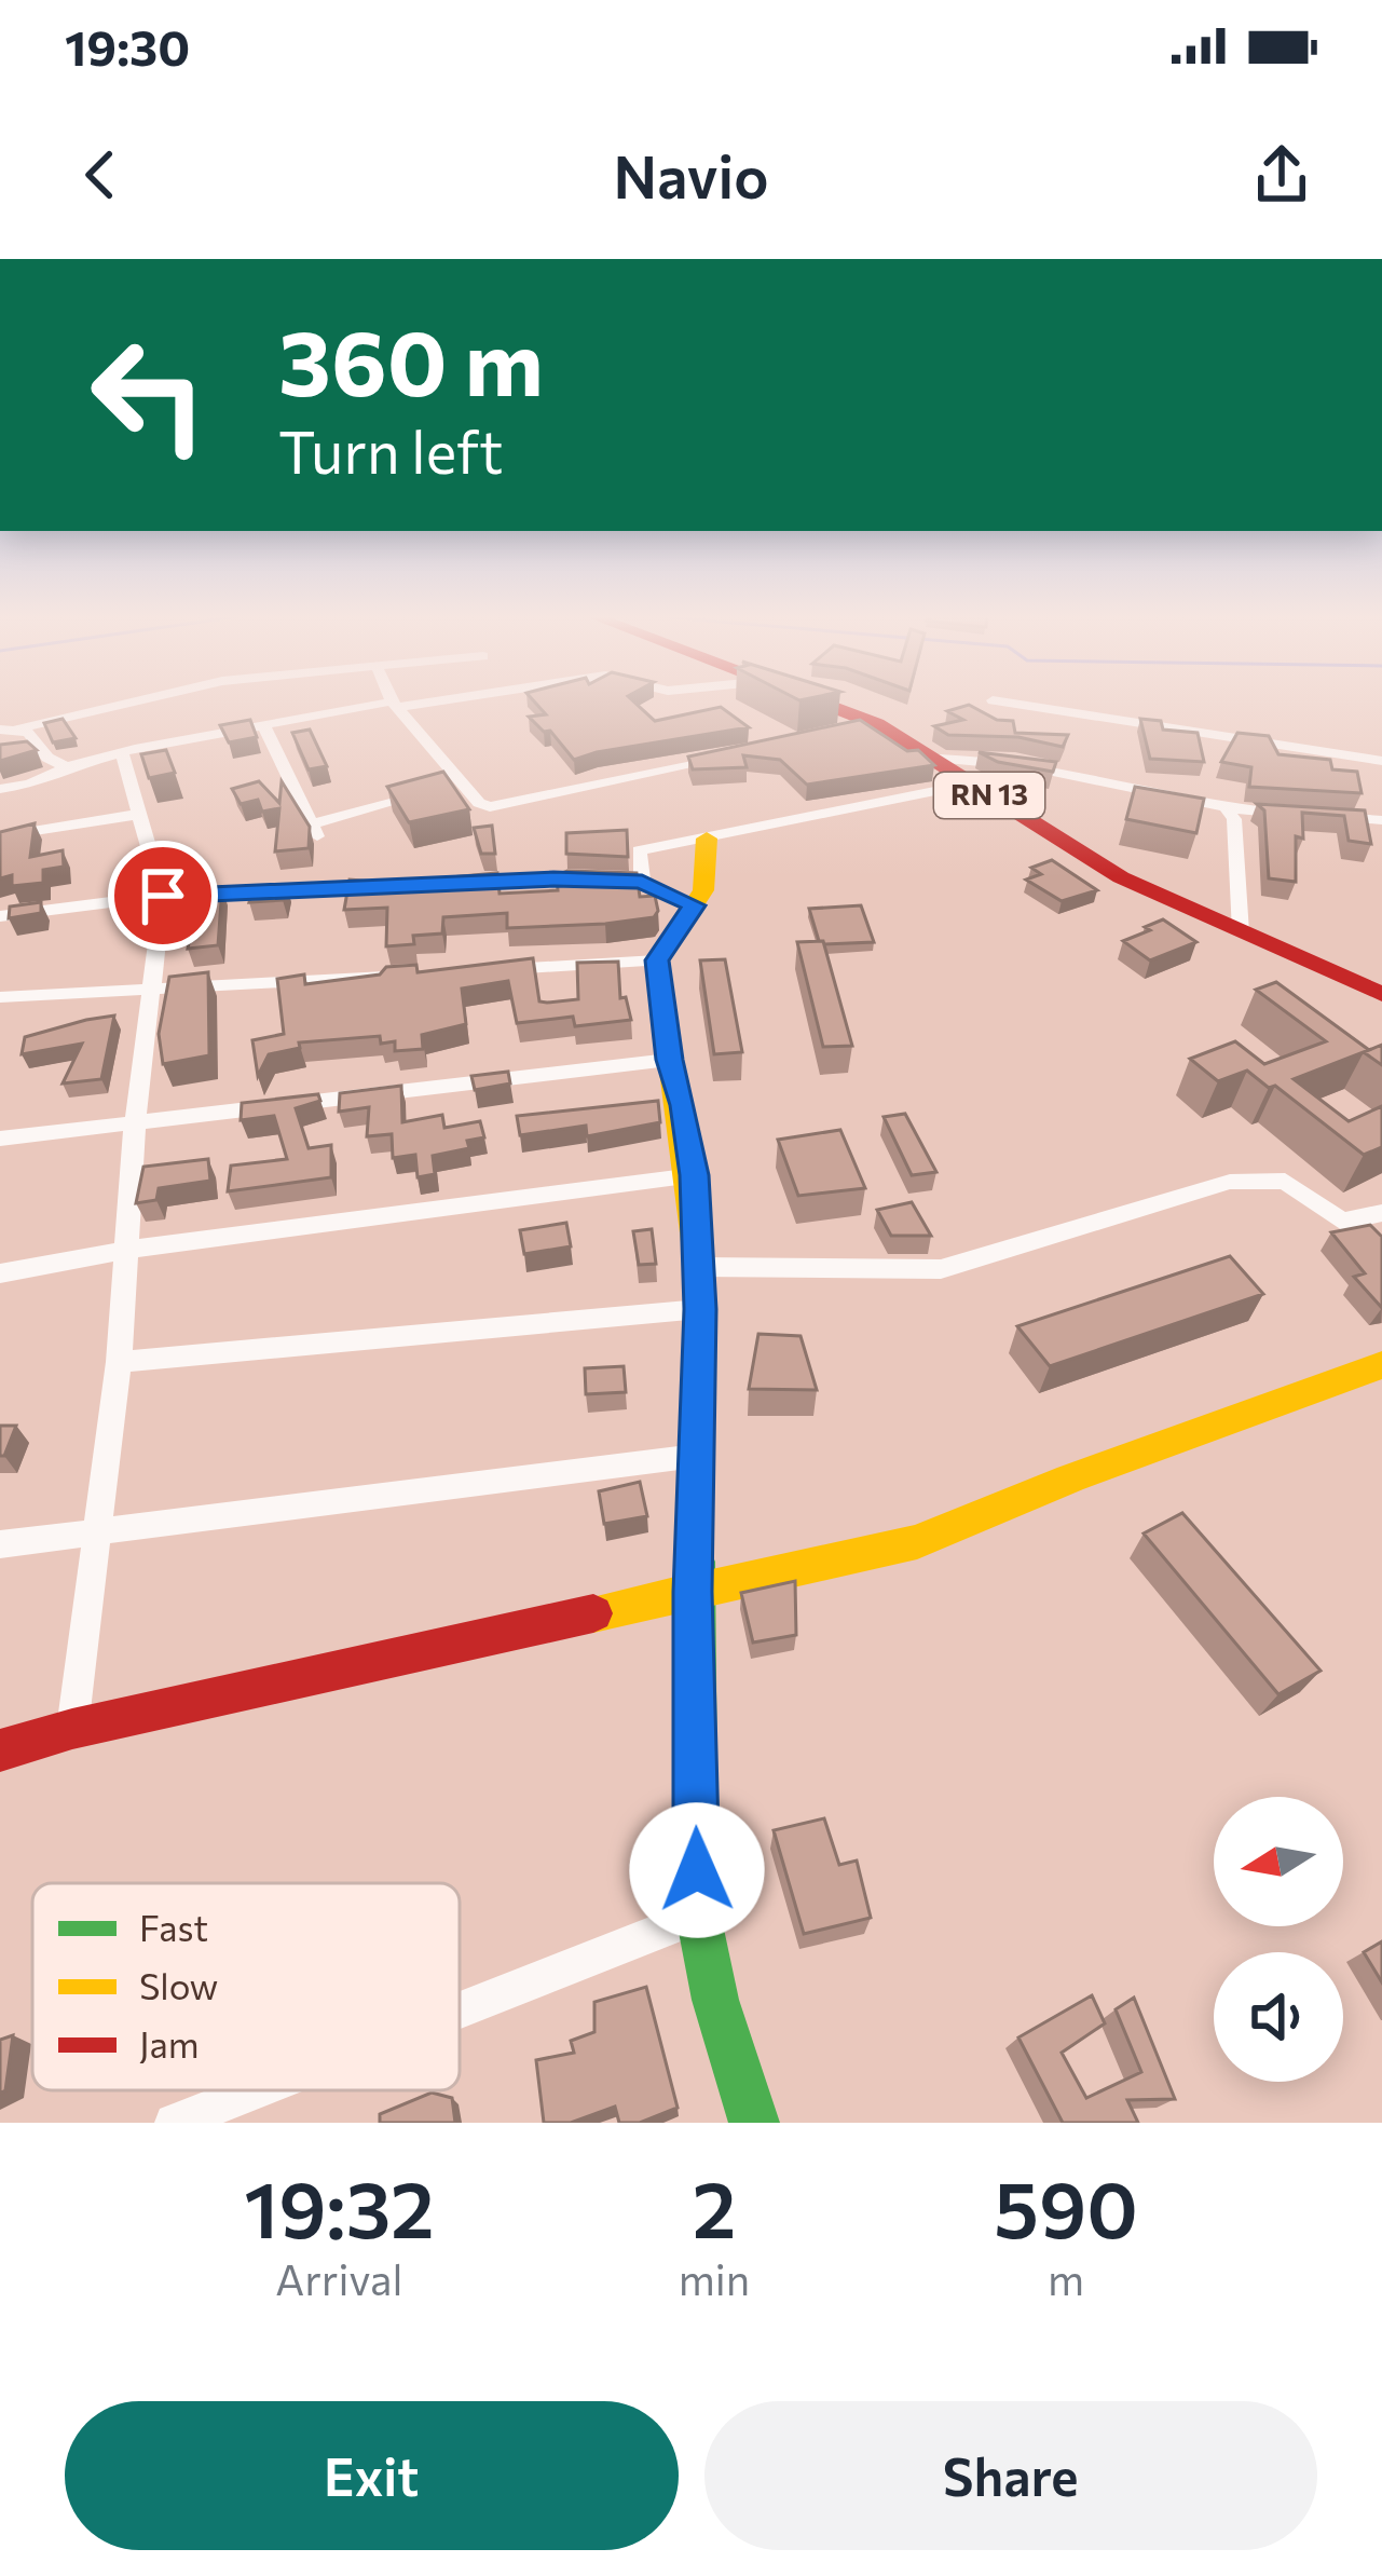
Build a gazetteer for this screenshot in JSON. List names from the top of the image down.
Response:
{
  "streets": {
    "street": ["RN 13"]
  },
  "legend": ["Fast", "Slow", "Jam"],
  "north": "left",
  "page": {
    "status": "19:30",
    "header": "Navio",
    "turn": ["360 m", "Turn left"],
    "eta": [
      "19:32",
      "Arrival",
      "2",
      "min",
      "590",
      "m"
    ],
    "buttons": ["Exit", "Share"]
  }
}
